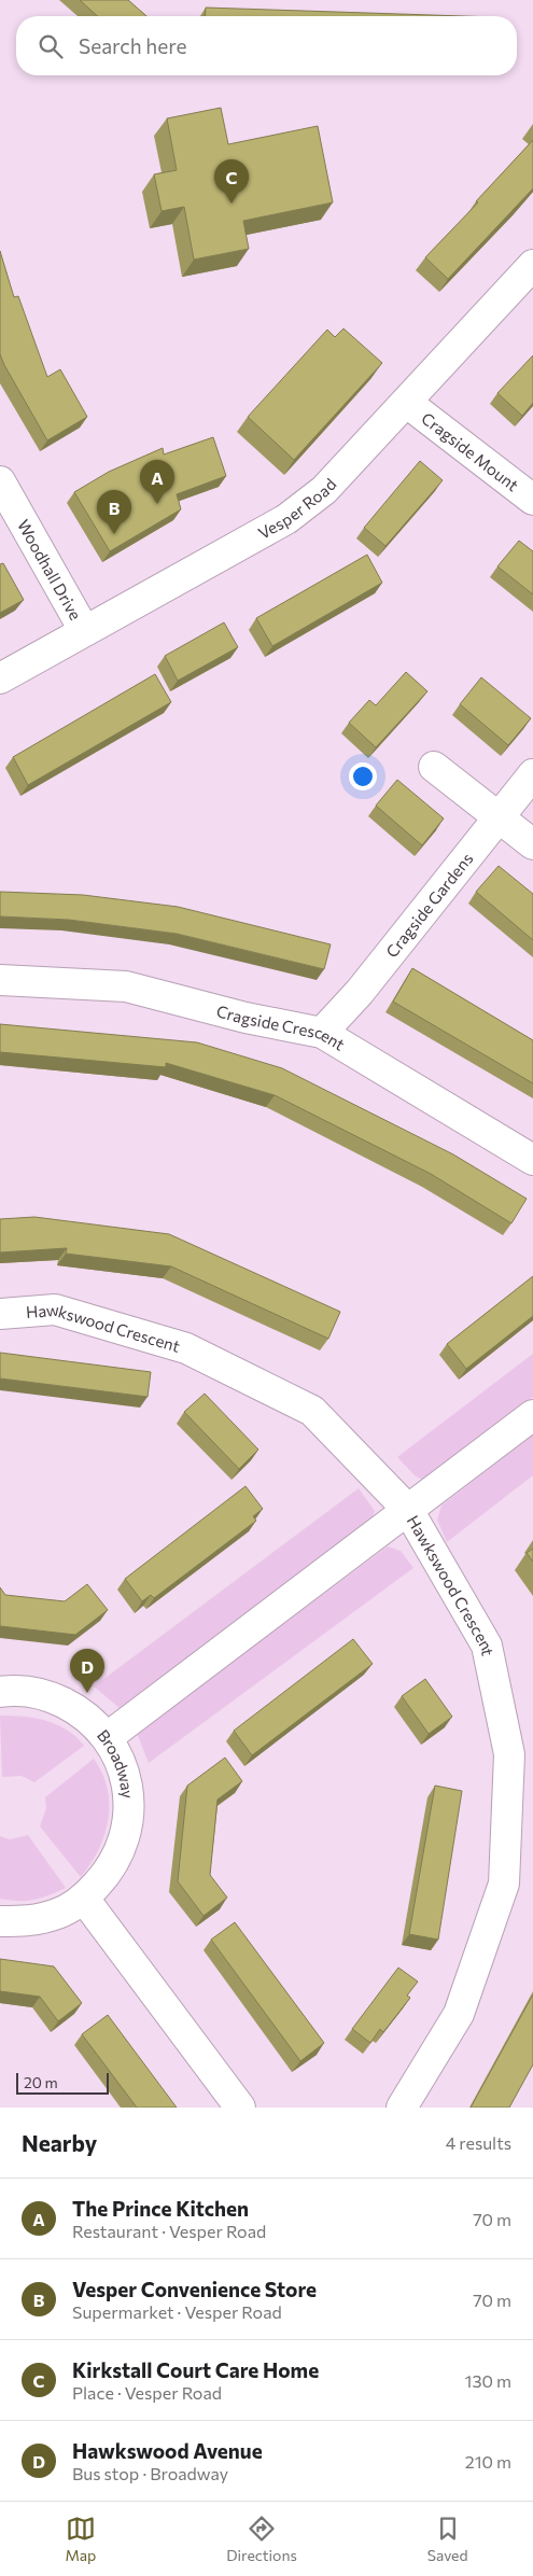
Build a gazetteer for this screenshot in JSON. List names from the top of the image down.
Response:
{
  "streets": {
    "street": [
      "Cragside Mount",
      "Vesper Road",
      "Woodhall Drive",
      "Cragside Gardens",
      "Cragside Crescent",
      "Hawkswood Crescent",
      "Broadway"
    ]
  },
  "crossings": [
    ["Cragside Mount", "Vesper Road"],
    ["Vesper Road", "Woodhall Drive"],
    ["Cragside Gardens", "Cragside Crescent"]
  ],
  "scale_bar": "20 m",
  "page": {
    "search": "Search here",
    "pins": [
      "C",
      "A",
      "B",
      "D"
    ],
    "scale": "20 m",
    "heading": ["Nearby", "4 results"],
    "list": [
      {
        "mark": "A",
        "name": "The Prince Kitchen",
        "note": "Restaurant · Vesper Road",
        "value": "70 m"
      },
      {
        "mark": "B",
        "name": "Vesper Convenience Store",
        "note": "Supermarket · Vesper Road",
        "value": "70 m"
      },
      {
        "mark": "C",
        "name": "Kirkstall Court Care Home",
        "note": "Place · Vesper Road",
        "value": "130 m"
      },
      {
        "mark": "D",
        "name": "Hawkswood Avenue",
        "note": "Bus stop · Broadway",
        "value": "210 m"
      }
    ],
    "nav": ["Map", "Directions", "Saved"]
  }
}
